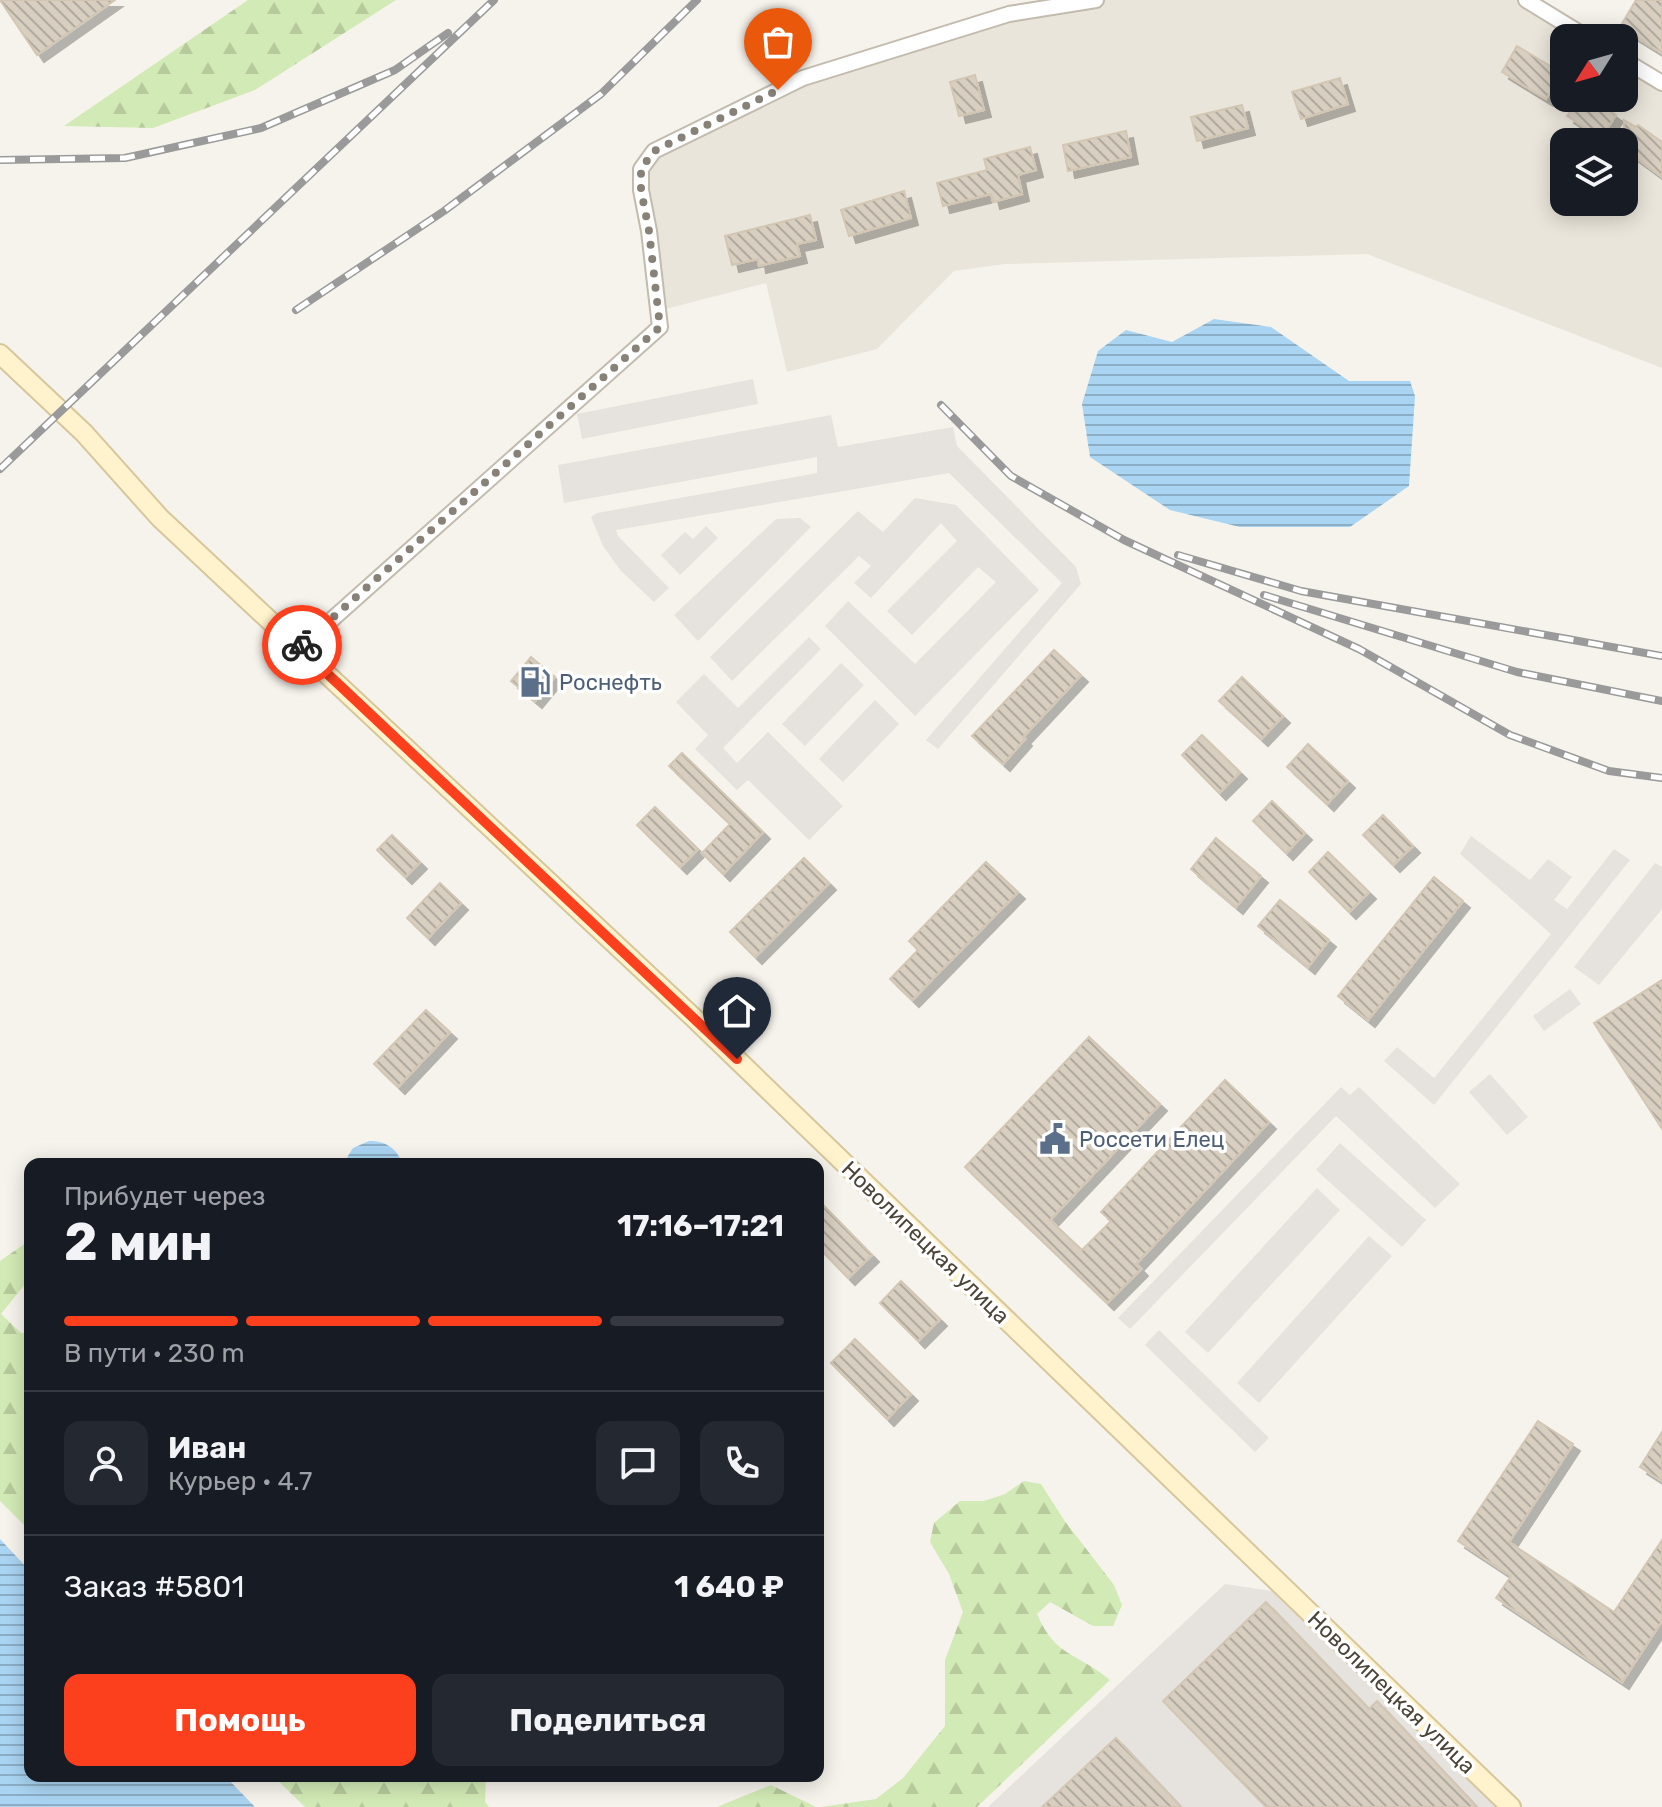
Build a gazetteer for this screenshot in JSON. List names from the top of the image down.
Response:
{
  "streets": {
    "street": ["Новолипецкая улица"]
  },
  "places": {
    "fuel station": ["Роснефть"],
    "public building": ["Россети Елец"]
  },
  "north": "bottom left",
  "page": {
    "heading": ["2 мин", "Прибудет через", "17:16–17:21"],
    "panel": [
      "Иван",
      "Курьер · 4.7",
      "Заказ #5801",
      "1 640 ₽"
    ],
    "bar": "В пути · 230 m",
    "buttons": ["Помощь", "Поделиться"]
  }
}
